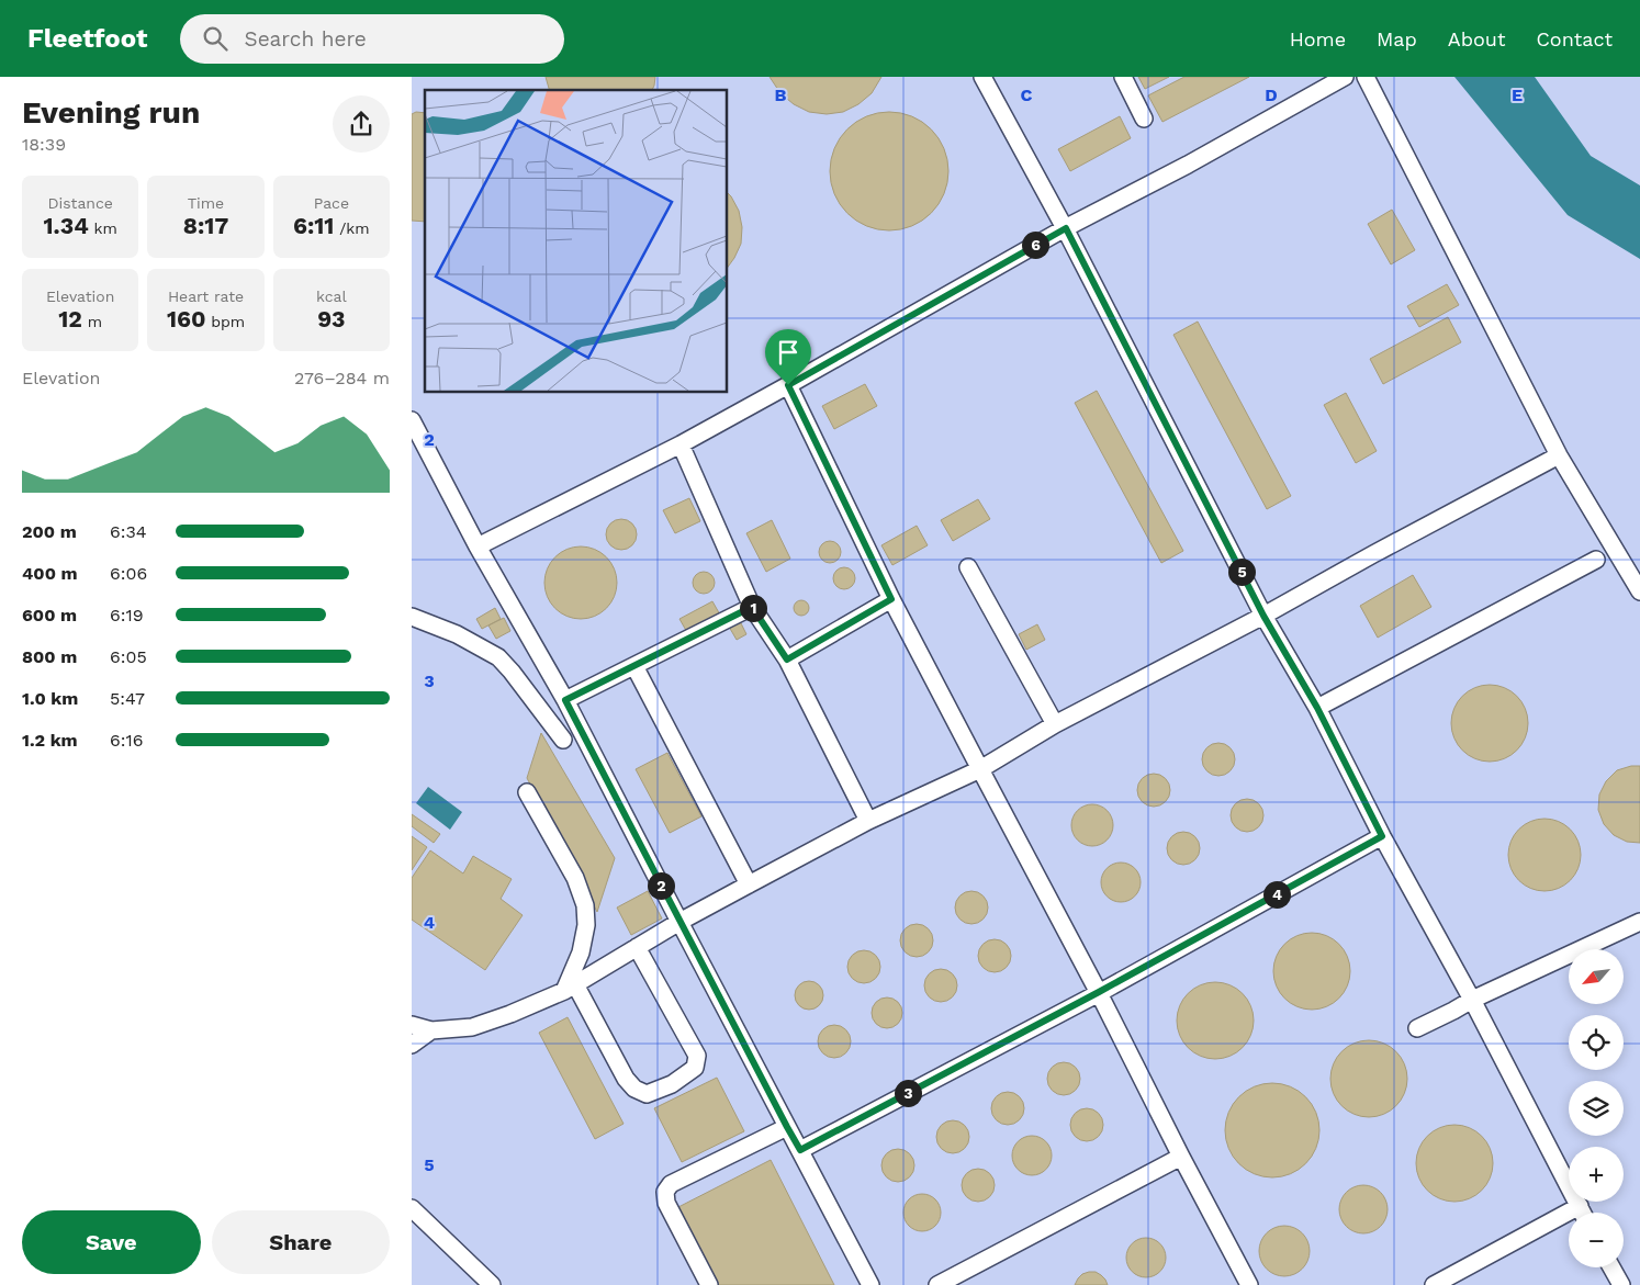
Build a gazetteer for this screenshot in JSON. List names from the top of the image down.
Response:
{
  "north": "bottom left",
  "page": {
    "header": "Fleetfoot",
    "search": "Search here",
    "nav": [
      "Home",
      "Map",
      "About",
      "Contact"
    ],
    "heading": ["Evening run", "18:39"],
    "stats": [
      ["Distance", "1.34 km"],
      ["Time", "8:17"],
      ["Pace", "6:11 /km"],
      ["Elevation", "12 m"],
      ["Heart rate", "160 bpm"],
      ["kcal", "93"]
    ],
    "pins": [
      "6",
      "5",
      "1",
      "2",
      "4",
      "3"
    ],
    "chart": ["Elevation", "276–284 m"],
    "list": [
      {
        "name": "200 m",
        "note": "6:34"
      },
      {
        "name": "400 m",
        "note": "6:06"
      },
      {
        "name": "600 m",
        "note": "6:19"
      },
      {
        "name": "800 m",
        "note": "6:05"
      },
      {
        "name": "1.0 km",
        "note": "5:47"
      },
      {
        "name": "1.2 km",
        "note": "6:16"
      }
    ],
    "map_buttons": ["+", "−"],
    "buttons": ["Save", "Share"]
  },
  "grid": {
    "columns": [
      "B",
      "C",
      "D",
      "E"
    ],
    "rows": [
      "2",
      "3",
      "4",
      "5"
    ]
  }
}
